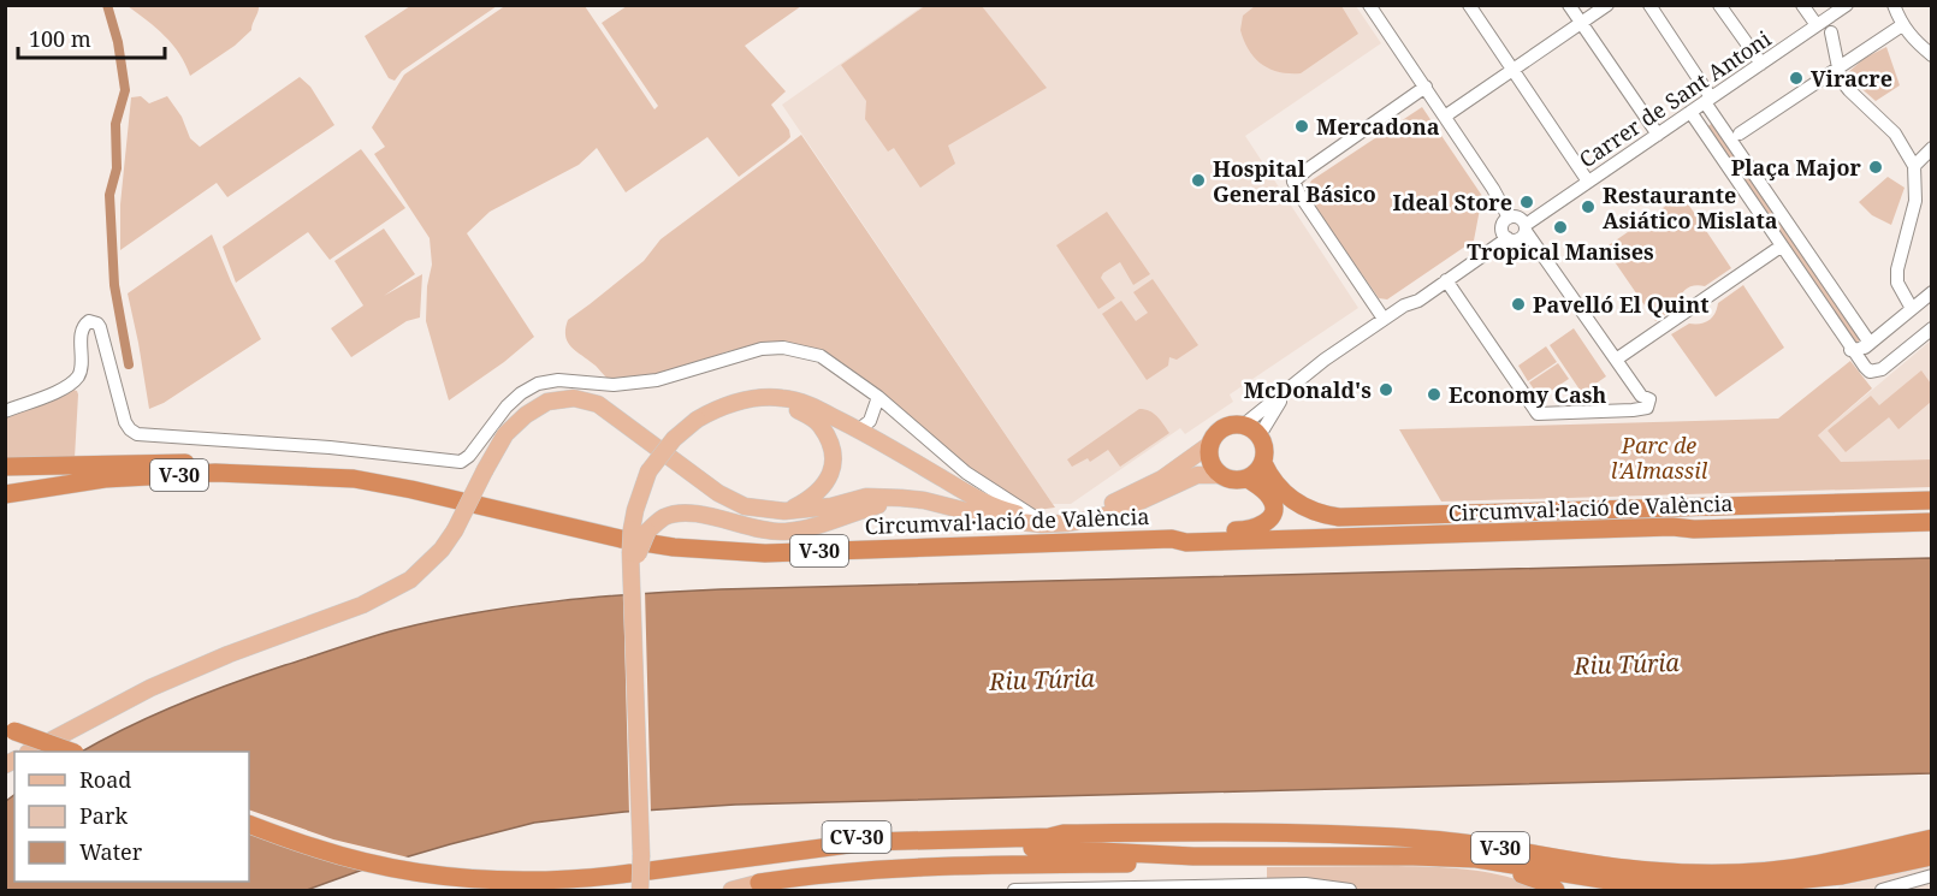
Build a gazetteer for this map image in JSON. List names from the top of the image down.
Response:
{
  "streets": {
    "highway": ["V-30", "Circumval·lació de València", "CV-30"],
    "street": ["Carrer de Sant Antoni"]
  },
  "crossings": [
    ["V-30", "CV-30"]
  ],
  "water": ["Riu Túria"],
  "parks": ["Parc de l'Almassil"],
  "places": [
    "Viracre",
    "Mercadona",
    "Plaça Major",
    "Hospital General Básico",
    "Ideal Store",
    "Restaurante Asiático Mislata",
    "Tropical Manises",
    "Pavelló El Quint",
    "McDonald's",
    "Economy Cash"
  ],
  "legend": ["Road", "Park", "Water"],
  "scale_bar": "100 m"
}
